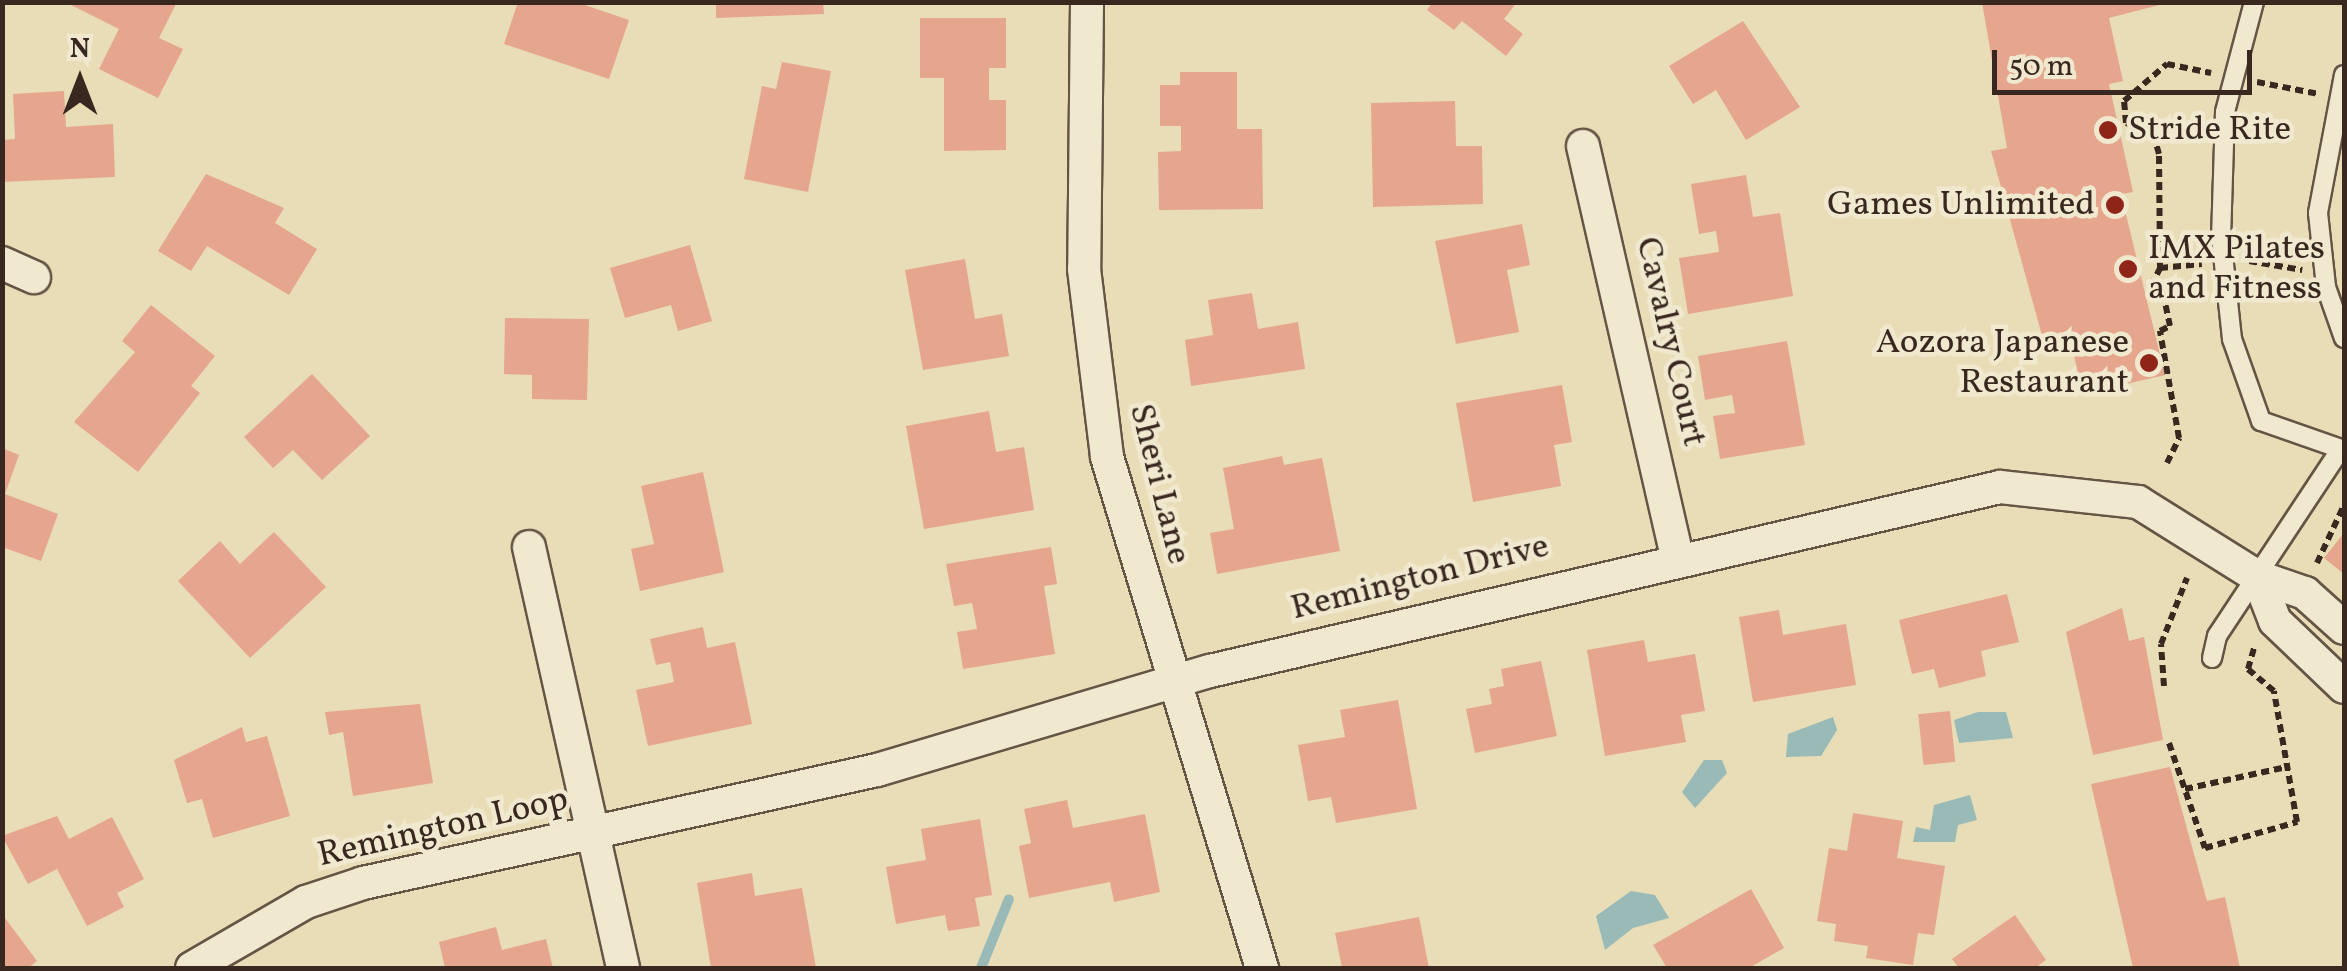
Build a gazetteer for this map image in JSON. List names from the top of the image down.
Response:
{
  "streets": {
    "street": [
      "Cavalry Court",
      "Sheri Lane",
      "Remington Drive",
      "Remington Loop"
    ]
  },
  "crossings": [
    ["Cavalry Court", "Remington Drive"],
    ["Sheri Lane", "Remington Drive"],
    ["Remington Drive", "Remington Loop"]
  ],
  "places": [
    "Stride Rite",
    "Games Unlimited",
    "IMX Pilates and Fitness",
    "Aozora Japanese Restaurant"
  ],
  "scale_bar": "50 m",
  "north": "top"
}
